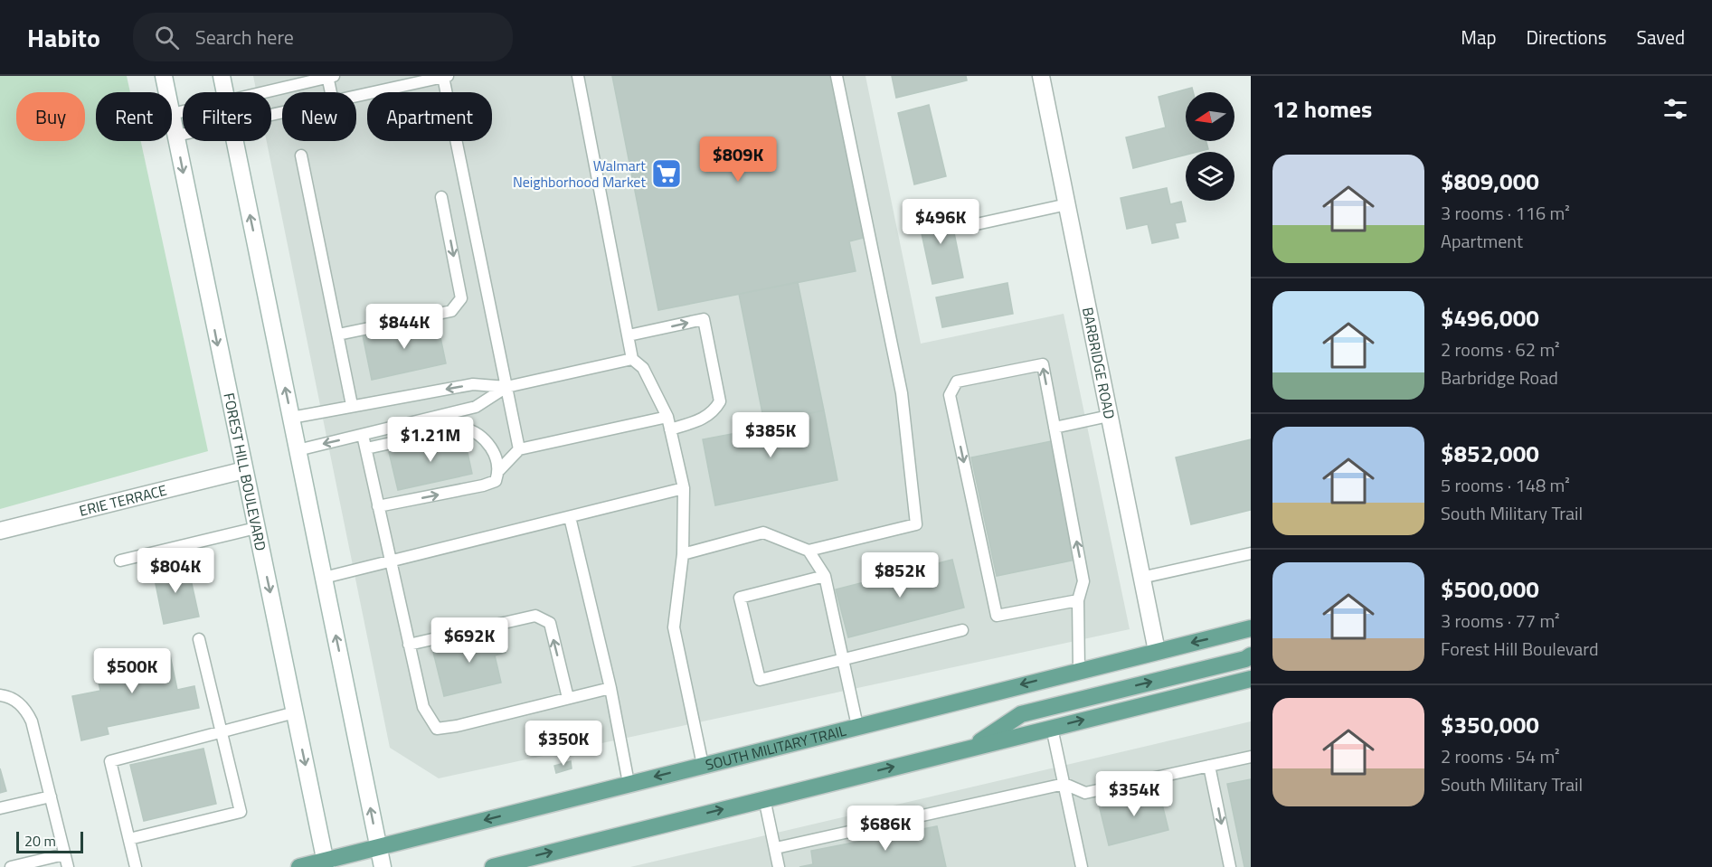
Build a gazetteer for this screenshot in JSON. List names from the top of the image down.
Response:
{
  "streets": {
    "main road": [
      "BARBRIDGE ROAD",
      "FOREST HILL BOULEVARD",
      "ERIE TERRACE",
      "SOUTH MILITARY TRAIL"
    ]
  },
  "crossings": [
    ["BARBRIDGE ROAD", "SOUTH MILITARY TRAIL"],
    ["FOREST HILL BOULEVARD", "ERIE TERRACE"],
    ["FOREST HILL BOULEVARD", "SOUTH MILITARY TRAIL"]
  ],
  "places": {
    "supermarket": ["Walmart Neighborhood Market"]
  },
  "scale_bar": "20 m",
  "north": "left",
  "page": {
    "header": "Habito",
    "search": "Search here",
    "nav": ["Map", "Directions", "Saved"],
    "heading": "12 homes",
    "chip": [
      "Buy",
      "Rent",
      "Filters",
      "New",
      "Apartment"
    ],
    "price": [
      "$809K",
      "$496K",
      "$844K",
      "$385K",
      "$1.21M",
      "$804K",
      "$852K",
      "$692K",
      "$500K",
      "$350K",
      "$354K",
      "$686K"
    ],
    "list": [
      {
        "name": "$809,000",
        "note": "3 rooms · 116 m² · Apartment"
      },
      {
        "name": "$496,000",
        "note": "2 rooms · 62 m² · Barbridge Road"
      },
      {
        "name": "$852,000",
        "note": "5 rooms · 148 m² · South Military Trail"
      },
      {
        "name": "$500,000",
        "note": "3 rooms · 77 m² · Forest Hill Boulevard"
      },
      {
        "name": "$350,000",
        "note": "2 rooms · 54 m² · South Military Trail"
      }
    ],
    "scale": "20 m"
  }
}
